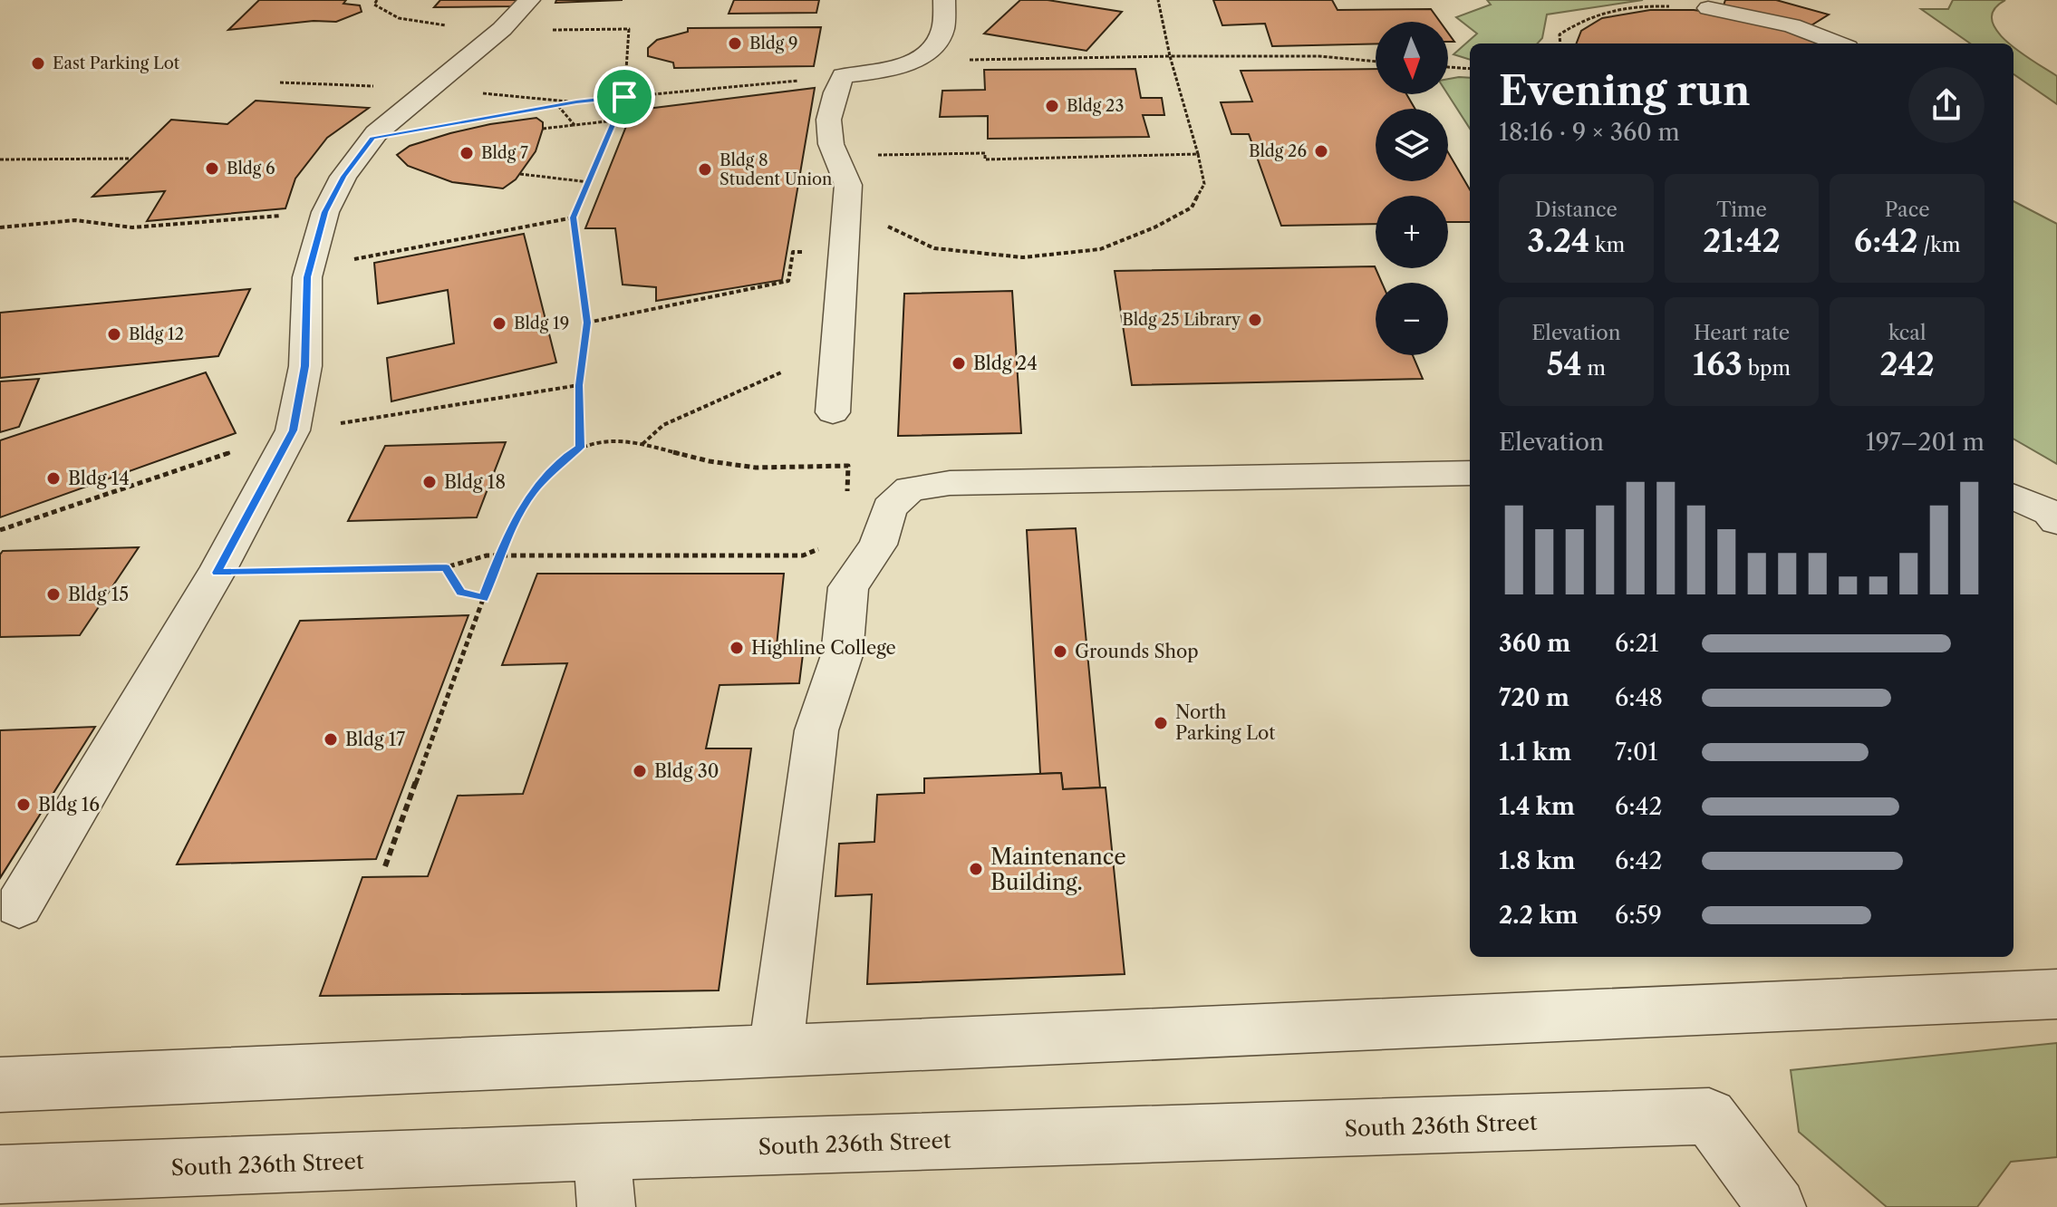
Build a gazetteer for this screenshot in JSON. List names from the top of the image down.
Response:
{
  "streets": {
    "street": ["South 236th Street"]
  },
  "places": [
    "Bldg 9",
    "East Parking Lot",
    "Bldg 23",
    "Bldg 26",
    "Bldg 7",
    "Bldg 6",
    "Bldg 8 Student Union",
    "Bldg 25 Library",
    "Bldg 19",
    "Bldg 12",
    "Bldg 24",
    "Bldg 14",
    "Bldg 18",
    "Bldg 15",
    "Highline College",
    "Grounds Shop",
    "North Parking Lot",
    "Bldg 17",
    "Bldg 30",
    "Bldg 16",
    "Maintenance Building."
  ],
  "north": "bottom",
  "page": {
    "map_buttons": ["+", "−"],
    "heading": ["Evening run", "18:16 · 9 × 360 m"],
    "stats": [
      ["Distance", "3.24 km"],
      ["Time", "21:42"],
      ["Pace", "6:42 /km"],
      ["Elevation", "54 m"],
      ["Heart rate", "163 bpm"],
      ["kcal", "242"]
    ],
    "chart": ["Elevation", "197–201 m"],
    "list": [
      {
        "name": "360 m",
        "note": "6:21"
      },
      {
        "name": "720 m",
        "note": "6:48"
      },
      {
        "name": "1.1 km",
        "note": "7:01"
      },
      {
        "name": "1.4 km",
        "note": "6:42"
      },
      {
        "name": "1.8 km",
        "note": "6:42"
      },
      {
        "name": "2.2 km",
        "note": "6:59"
      }
    ]
  }
}
